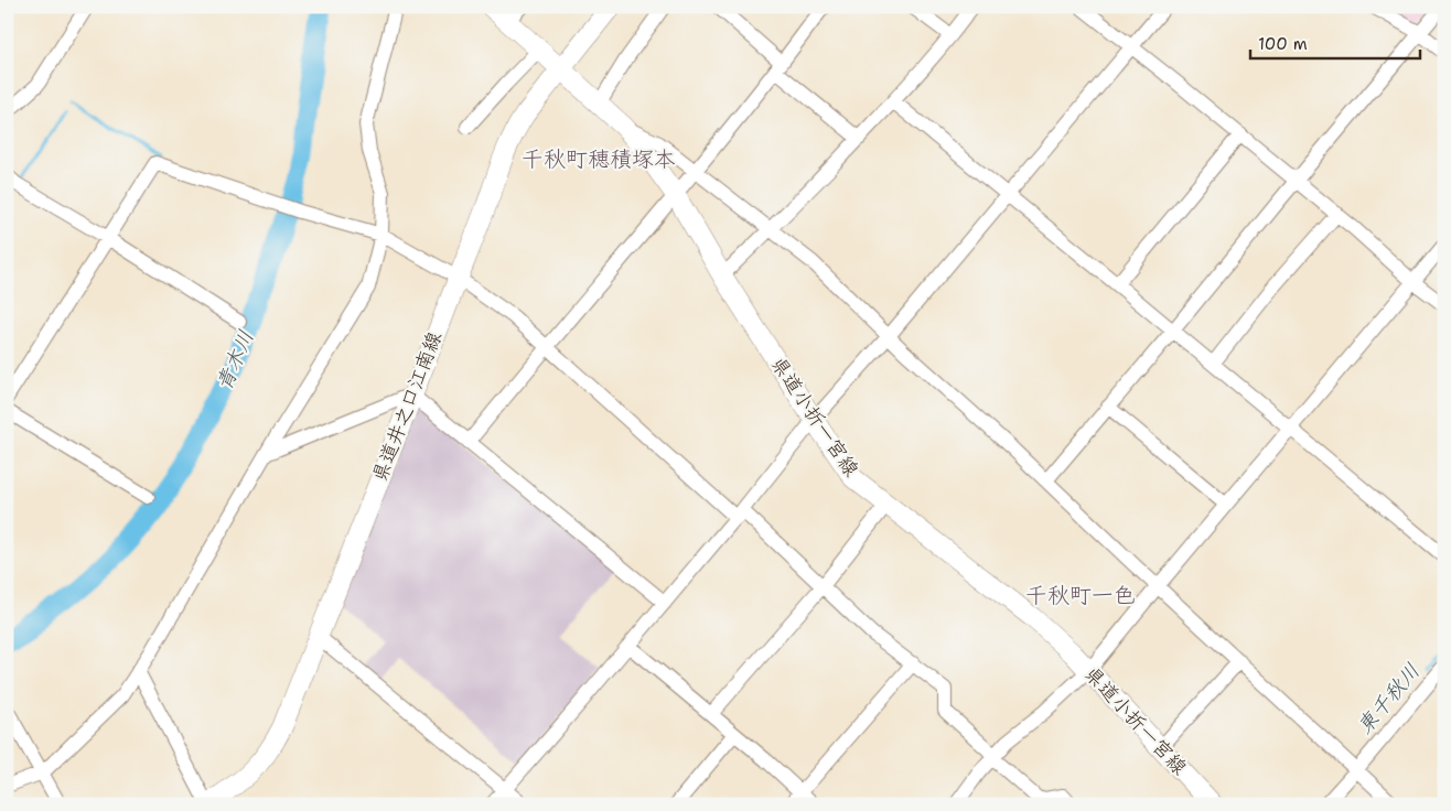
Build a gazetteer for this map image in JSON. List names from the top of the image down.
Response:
{
  "streets": {
    "main road": ["県道井之口江南線", "県道小折一宮線"]
  },
  "crossings": [
    ["県道井之口江南線", "県道小折一宮線"]
  ],
  "districts": ["千秋町穂積塚本", "千秋町一色"],
  "water": ["青木川", "東千秋川"],
  "scale_bar": "100 m"
}
